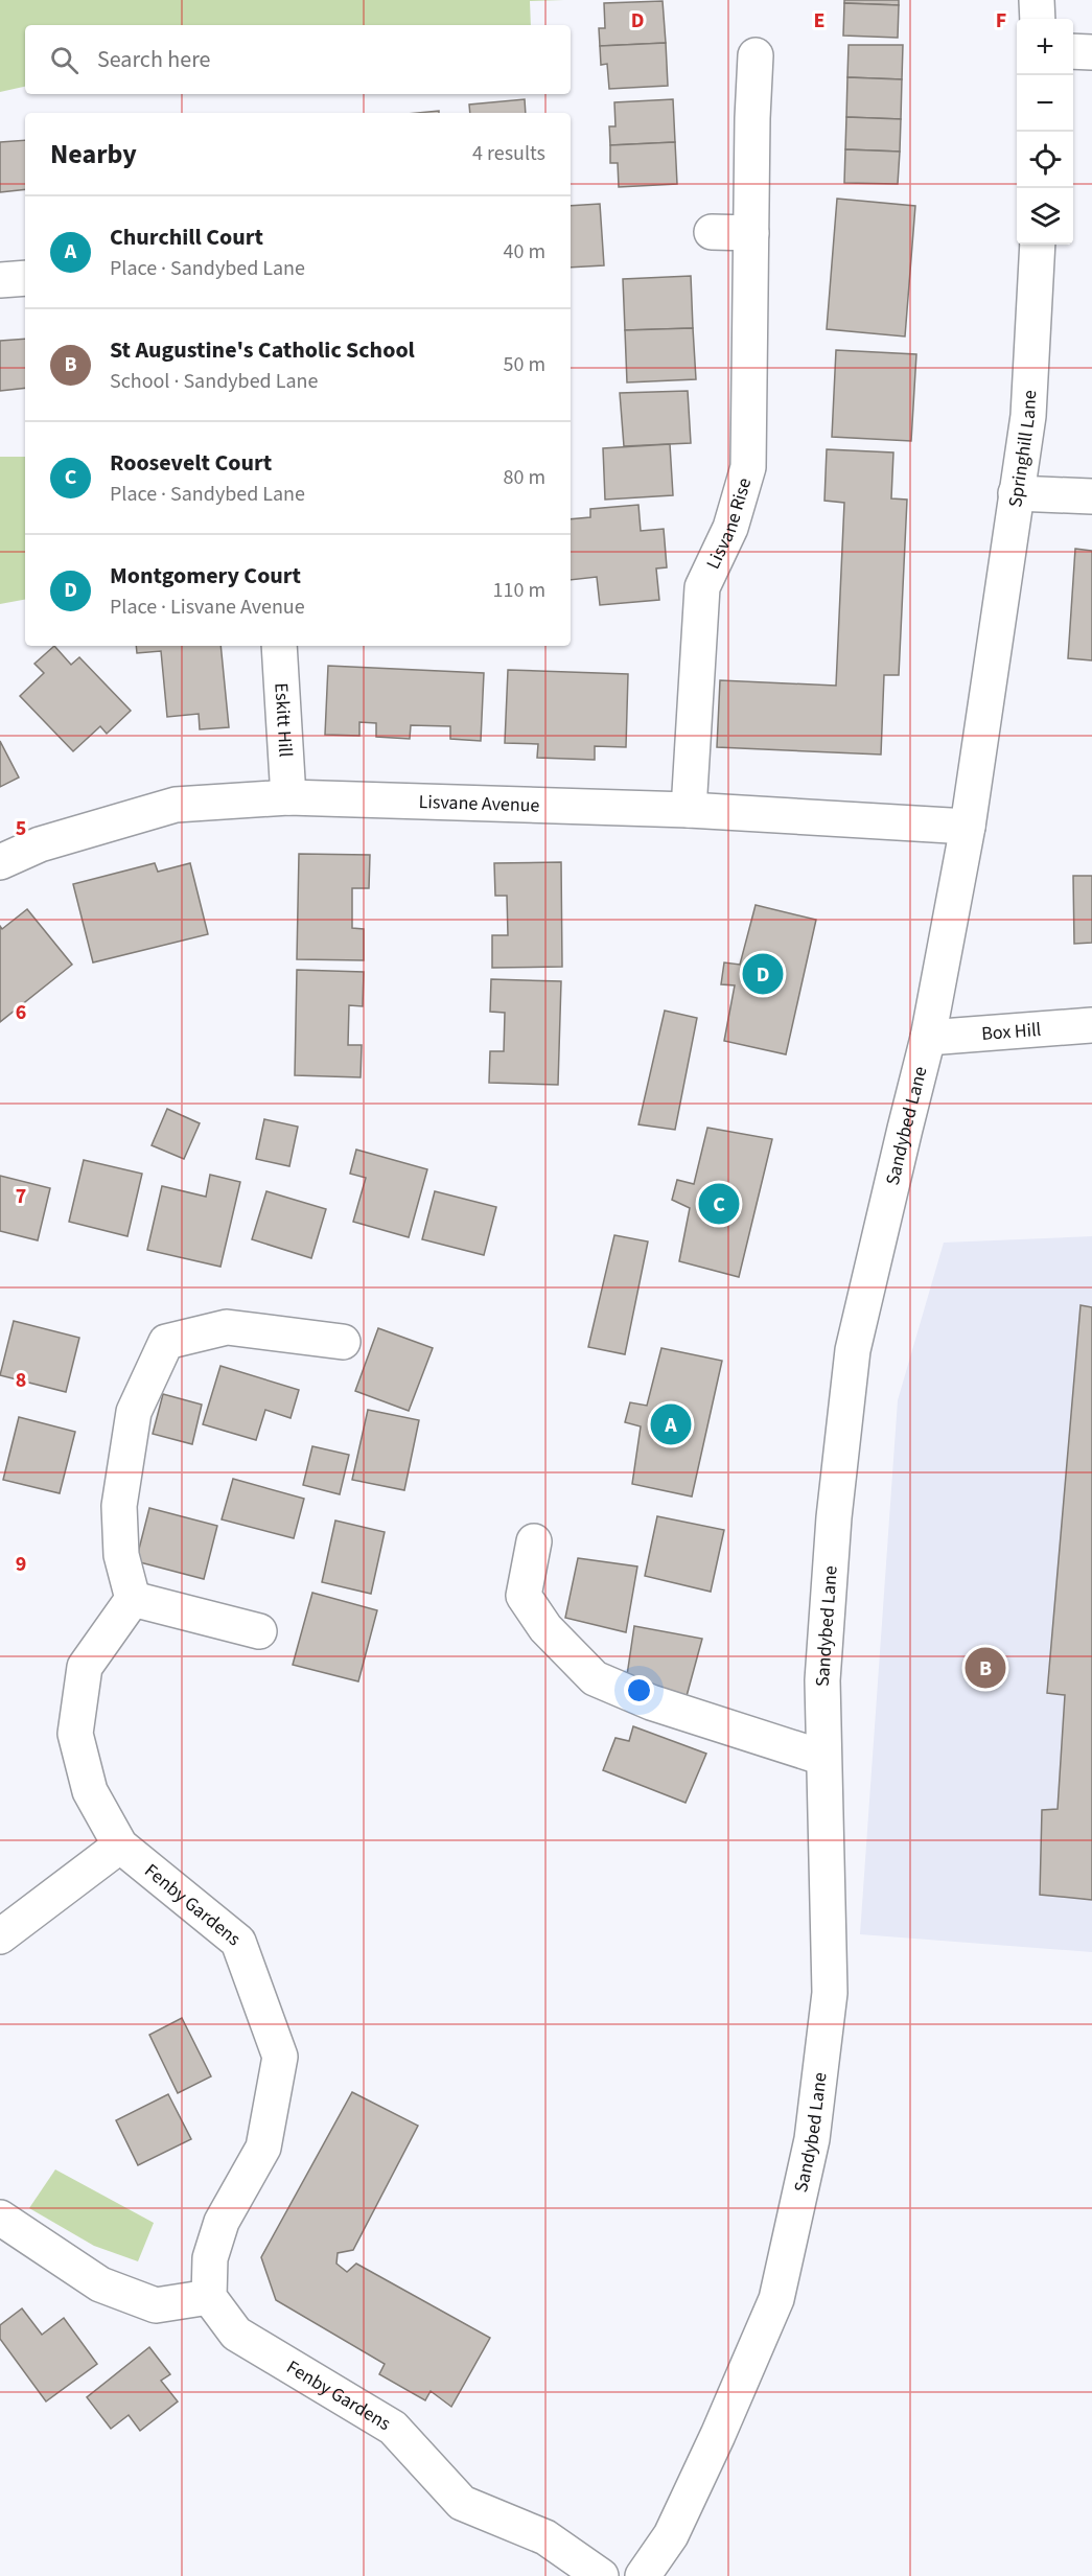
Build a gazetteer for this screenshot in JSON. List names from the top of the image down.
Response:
{
  "streets": {
    "street": [
      "Springhill Lane",
      "Lisvane Rise",
      "Eskitt Hill",
      "Lisvane Avenue",
      "Box Hill",
      "Sandybed Lane",
      "Fenby Gardens"
    ]
  },
  "crossings": [
    ["Springhill Lane", "Sandybed Lane"],
    ["Lisvane Rise", "Lisvane Avenue"],
    ["Eskitt Hill", "Lisvane Avenue"],
    ["Lisvane Avenue", "Sandybed Lane"],
    ["Box Hill", "Sandybed Lane"]
  ],
  "page": {
    "map_buttons": ["+", "−"],
    "search": "Search here",
    "heading": ["Nearby", "4 results"],
    "list": [
      {
        "mark": "A",
        "name": "Churchill Court",
        "note": "Place · Sandybed Lane",
        "value": "40 m"
      },
      {
        "mark": "B",
        "name": "St Augustine's Catholic School",
        "note": "School · Sandybed Lane",
        "value": "50 m"
      },
      {
        "mark": "C",
        "name": "Roosevelt Court",
        "note": "Place · Sandybed Lane",
        "value": "80 m"
      },
      {
        "mark": "D",
        "name": "Montgomery Court",
        "note": "Place · Lisvane Avenue",
        "value": "110 m"
      }
    ],
    "pins": [
      "D",
      "C",
      "A",
      "B"
    ]
  },
  "grid": {
    "columns": ["D", "E", "F"],
    "rows": [
      "5",
      "6",
      "7",
      "8",
      "9"
    ]
  }
}
